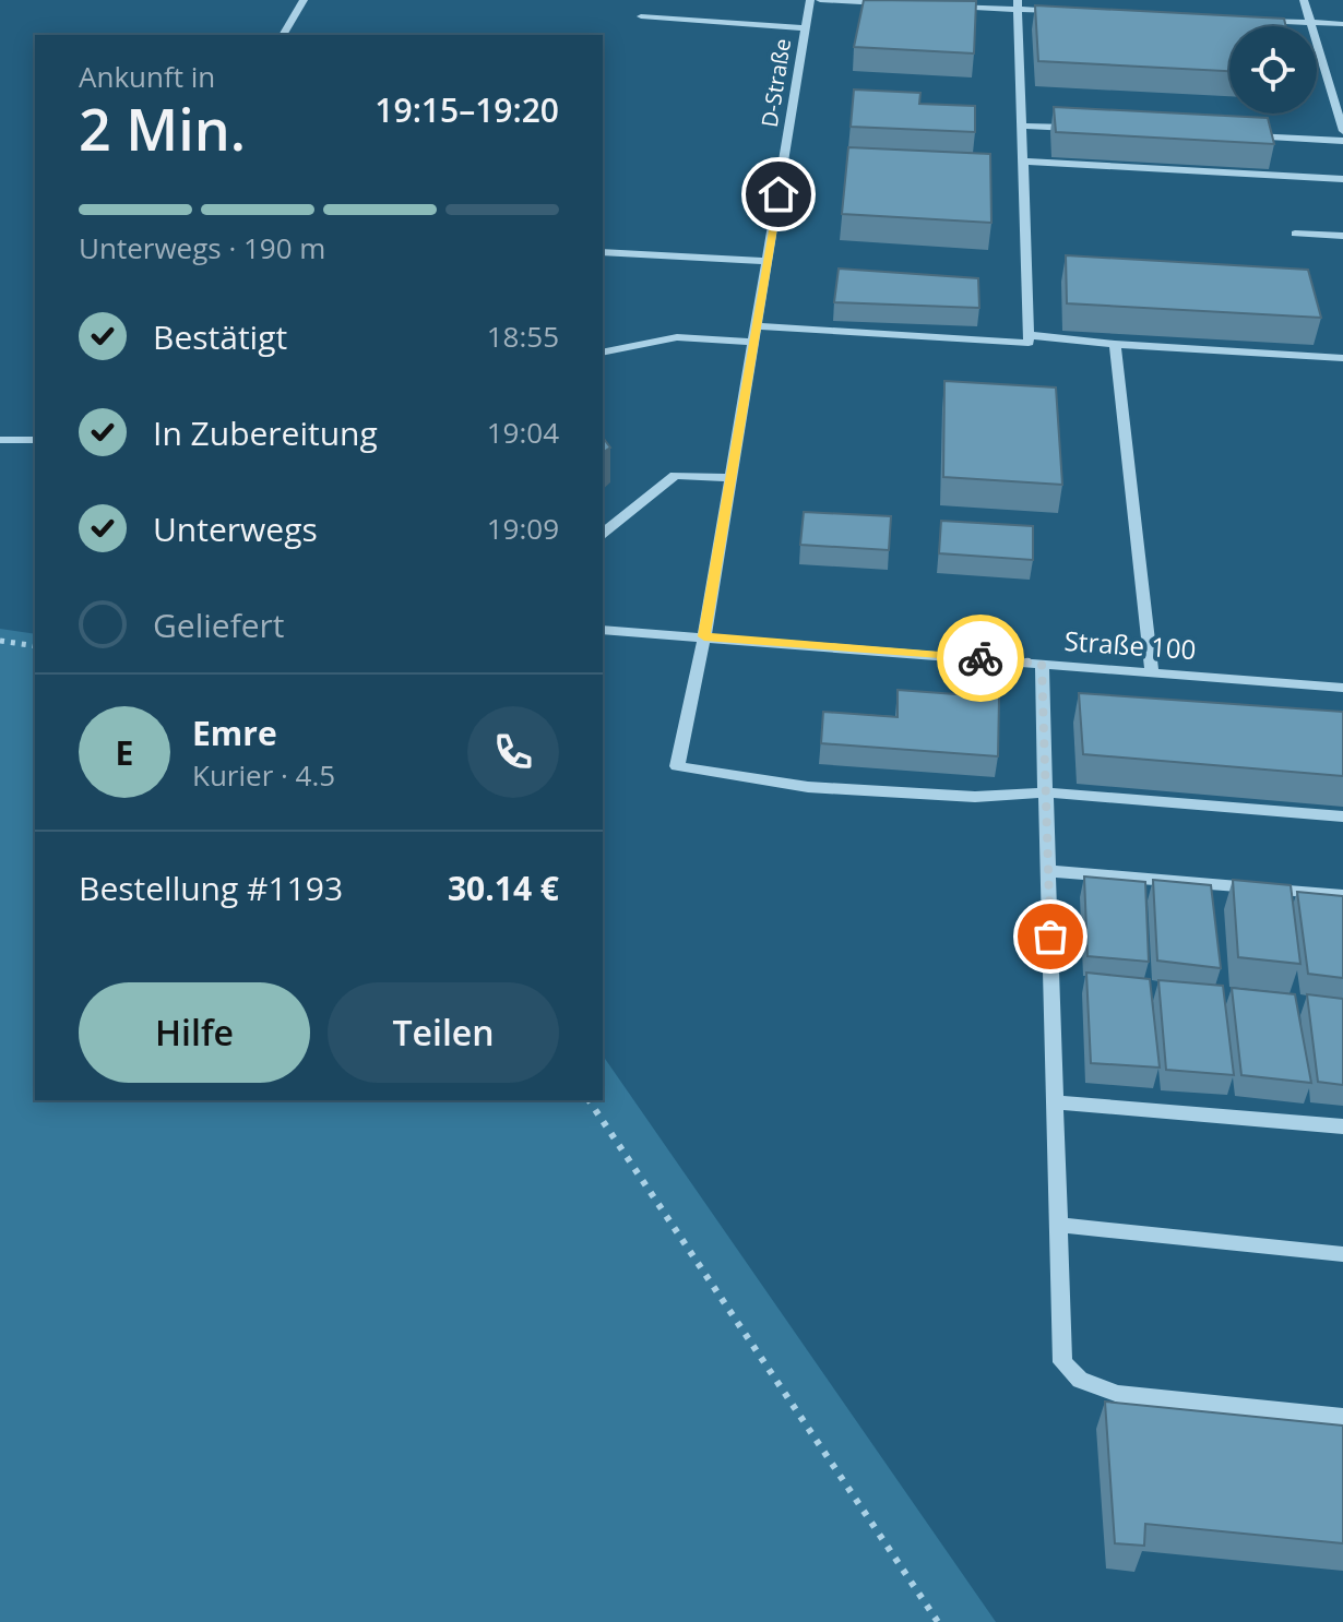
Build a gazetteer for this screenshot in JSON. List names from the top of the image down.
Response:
{
  "streets": {
    "lane": ["D-Straße", "Straße 100"]
  },
  "crossings": [
    ["D-Straße", "Straße 100"]
  ],
  "page": {
    "heading": ["2 Min.", "Ankunft in", "19:15–19:20"],
    "panel": [
      "Emre",
      "Kurier · 4.5",
      "Bestellung #1193",
      "30.14 €"
    ],
    "bar": "Unterwegs · 190 m",
    "list": [
      ["Bestätigt", "18:55"],
      ["In Zubereitung", "19:04"],
      ["Unterwegs", "19:09"],
      "Geliefert"
    ],
    "round": "E",
    "buttons": ["Hilfe", "Teilen"]
  }
}
